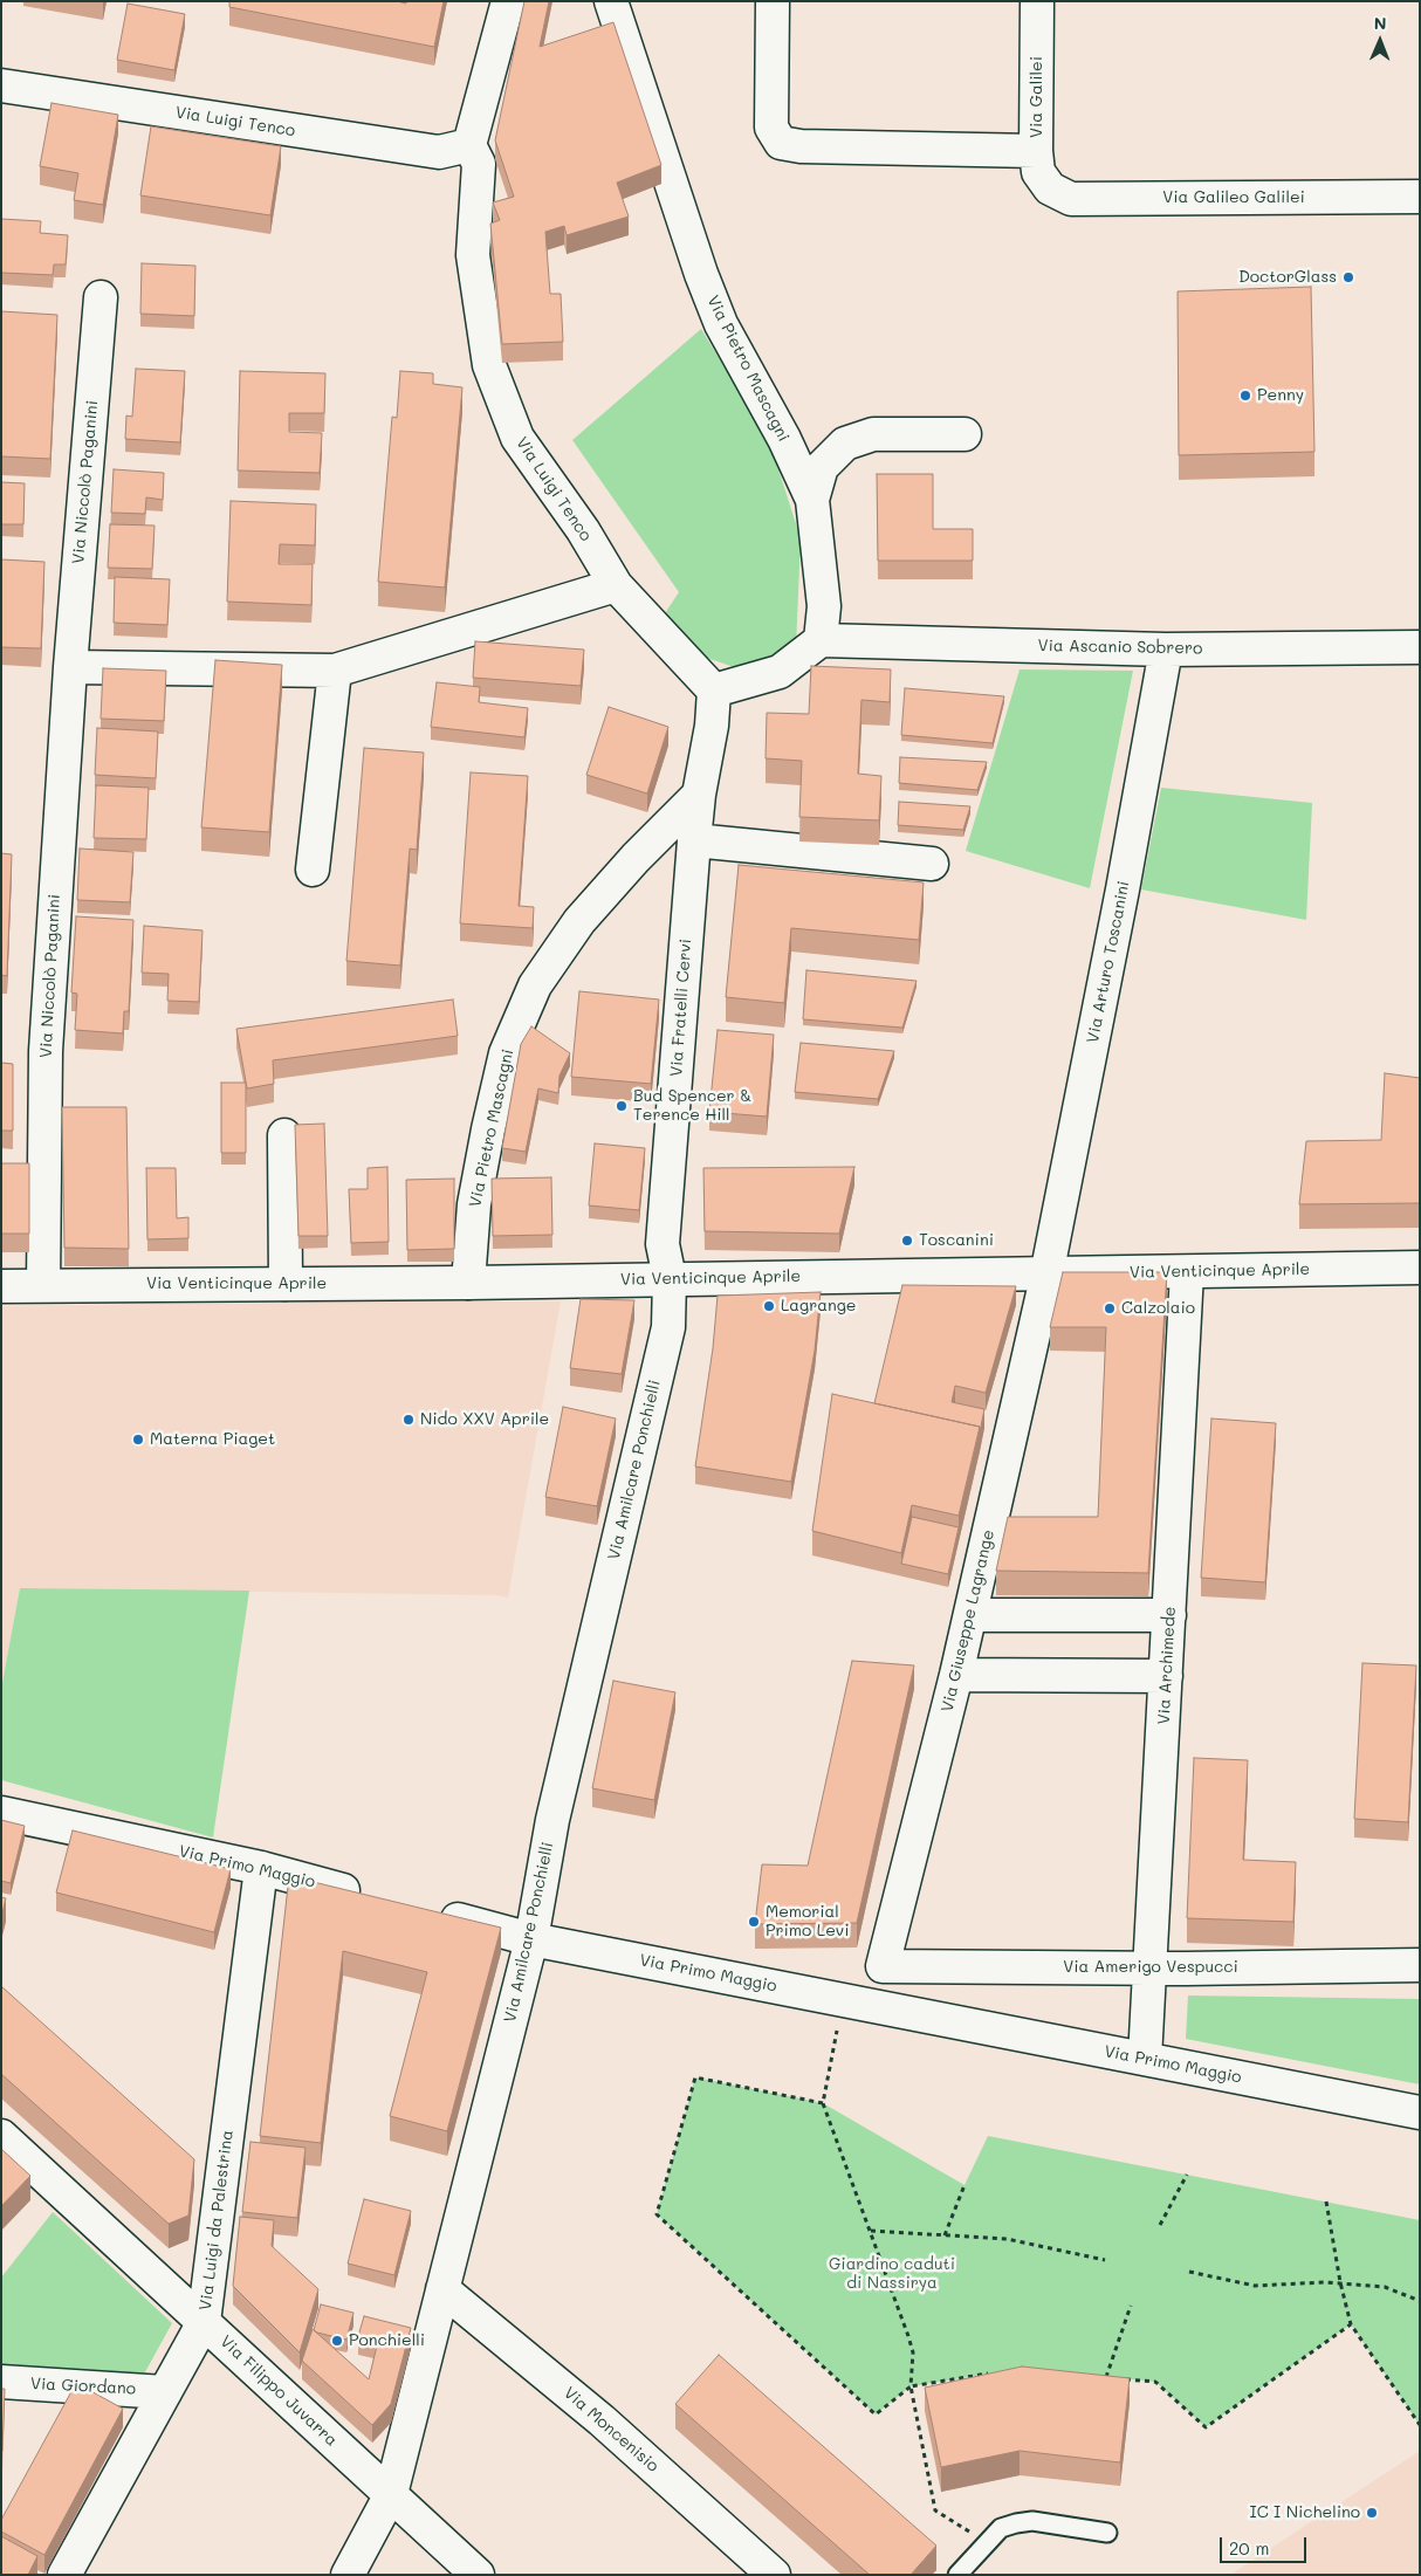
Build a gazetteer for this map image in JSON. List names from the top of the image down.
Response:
{
  "streets": {
    "street": [
      "Via Galilei",
      "Via Luigi Tenco",
      "Via Galileo Galilei",
      "Via Pietro Mascagni",
      "Via Niccolò Paganini",
      "Via Ascanio Sobrero",
      "Via Arturo Toscanini",
      "Via Fratelli Cervi",
      "Via Venticinque Aprile",
      "Via Amilcare Ponchielli",
      "Via Giuseppe Lagrange",
      "Via Archimede",
      "Via Primo Maggio",
      "Via Amerigo Vespucci",
      "Via Luigi da Palestrina",
      "Via Giordano",
      "Via Filippo Juvarra",
      "Via Moncenisio"
    ]
  },
  "crossings": [
    ["Via Galilei", "Via Galileo Galilei"],
    ["Via Luigi Tenco", "Via Fratelli Cervi"],
    ["Via Pietro Mascagni", "Via Ascanio Sobrero"],
    ["Via Pietro Mascagni", "Via Fratelli Cervi"],
    ["Via Pietro Mascagni", "Via Venticinque Aprile"],
    ["Via Niccolò Paganini", "Via Venticinque Aprile"],
    ["Via Ascanio Sobrero", "Via Arturo Toscanini"],
    ["Via Arturo Toscanini", "Via Venticinque Aprile"],
    ["Via Arturo Toscanini", "Via Giuseppe Lagrange"],
    ["Via Fratelli Cervi", "Via Venticinque Aprile"],
    ["Via Fratelli Cervi", "Via Amilcare Ponchielli"],
    ["Via Venticinque Aprile", "Via Amilcare Ponchielli"],
    ["Via Venticinque Aprile", "Via Giuseppe Lagrange"],
    ["Via Venticinque Aprile", "Via Archimede"],
    ["Via Amilcare Ponchielli", "Via Primo Maggio"],
    ["Via Amilcare Ponchielli", "Via Filippo Juvarra"],
    ["Via Amilcare Ponchielli", "Via Moncenisio"],
    ["Via Giuseppe Lagrange", "Via Amerigo Vespucci"],
    ["Via Archimede", "Via Primo Maggio"],
    ["Via Archimede", "Via Amerigo Vespucci"],
    ["Via Primo Maggio", "Via Luigi da Palestrina"],
    ["Via Luigi da Palestrina", "Via Giordano"],
    ["Via Luigi da Palestrina", "Via Filippo Juvarra"]
  ],
  "parks": ["Giardino caduti di Nassirya"],
  "places": [
    "DoctorGlass",
    "Penny",
    "Bud Spencer & Terence Hill",
    "Toscanini",
    "Lagrange",
    "Calzolaio",
    "Nido XXV Aprile",
    "Materna Piaget",
    "Memorial Primo Levi",
    "Ponchielli",
    "IC I Nichelino"
  ],
  "scale_bar": "20 m",
  "north": "top"
}
